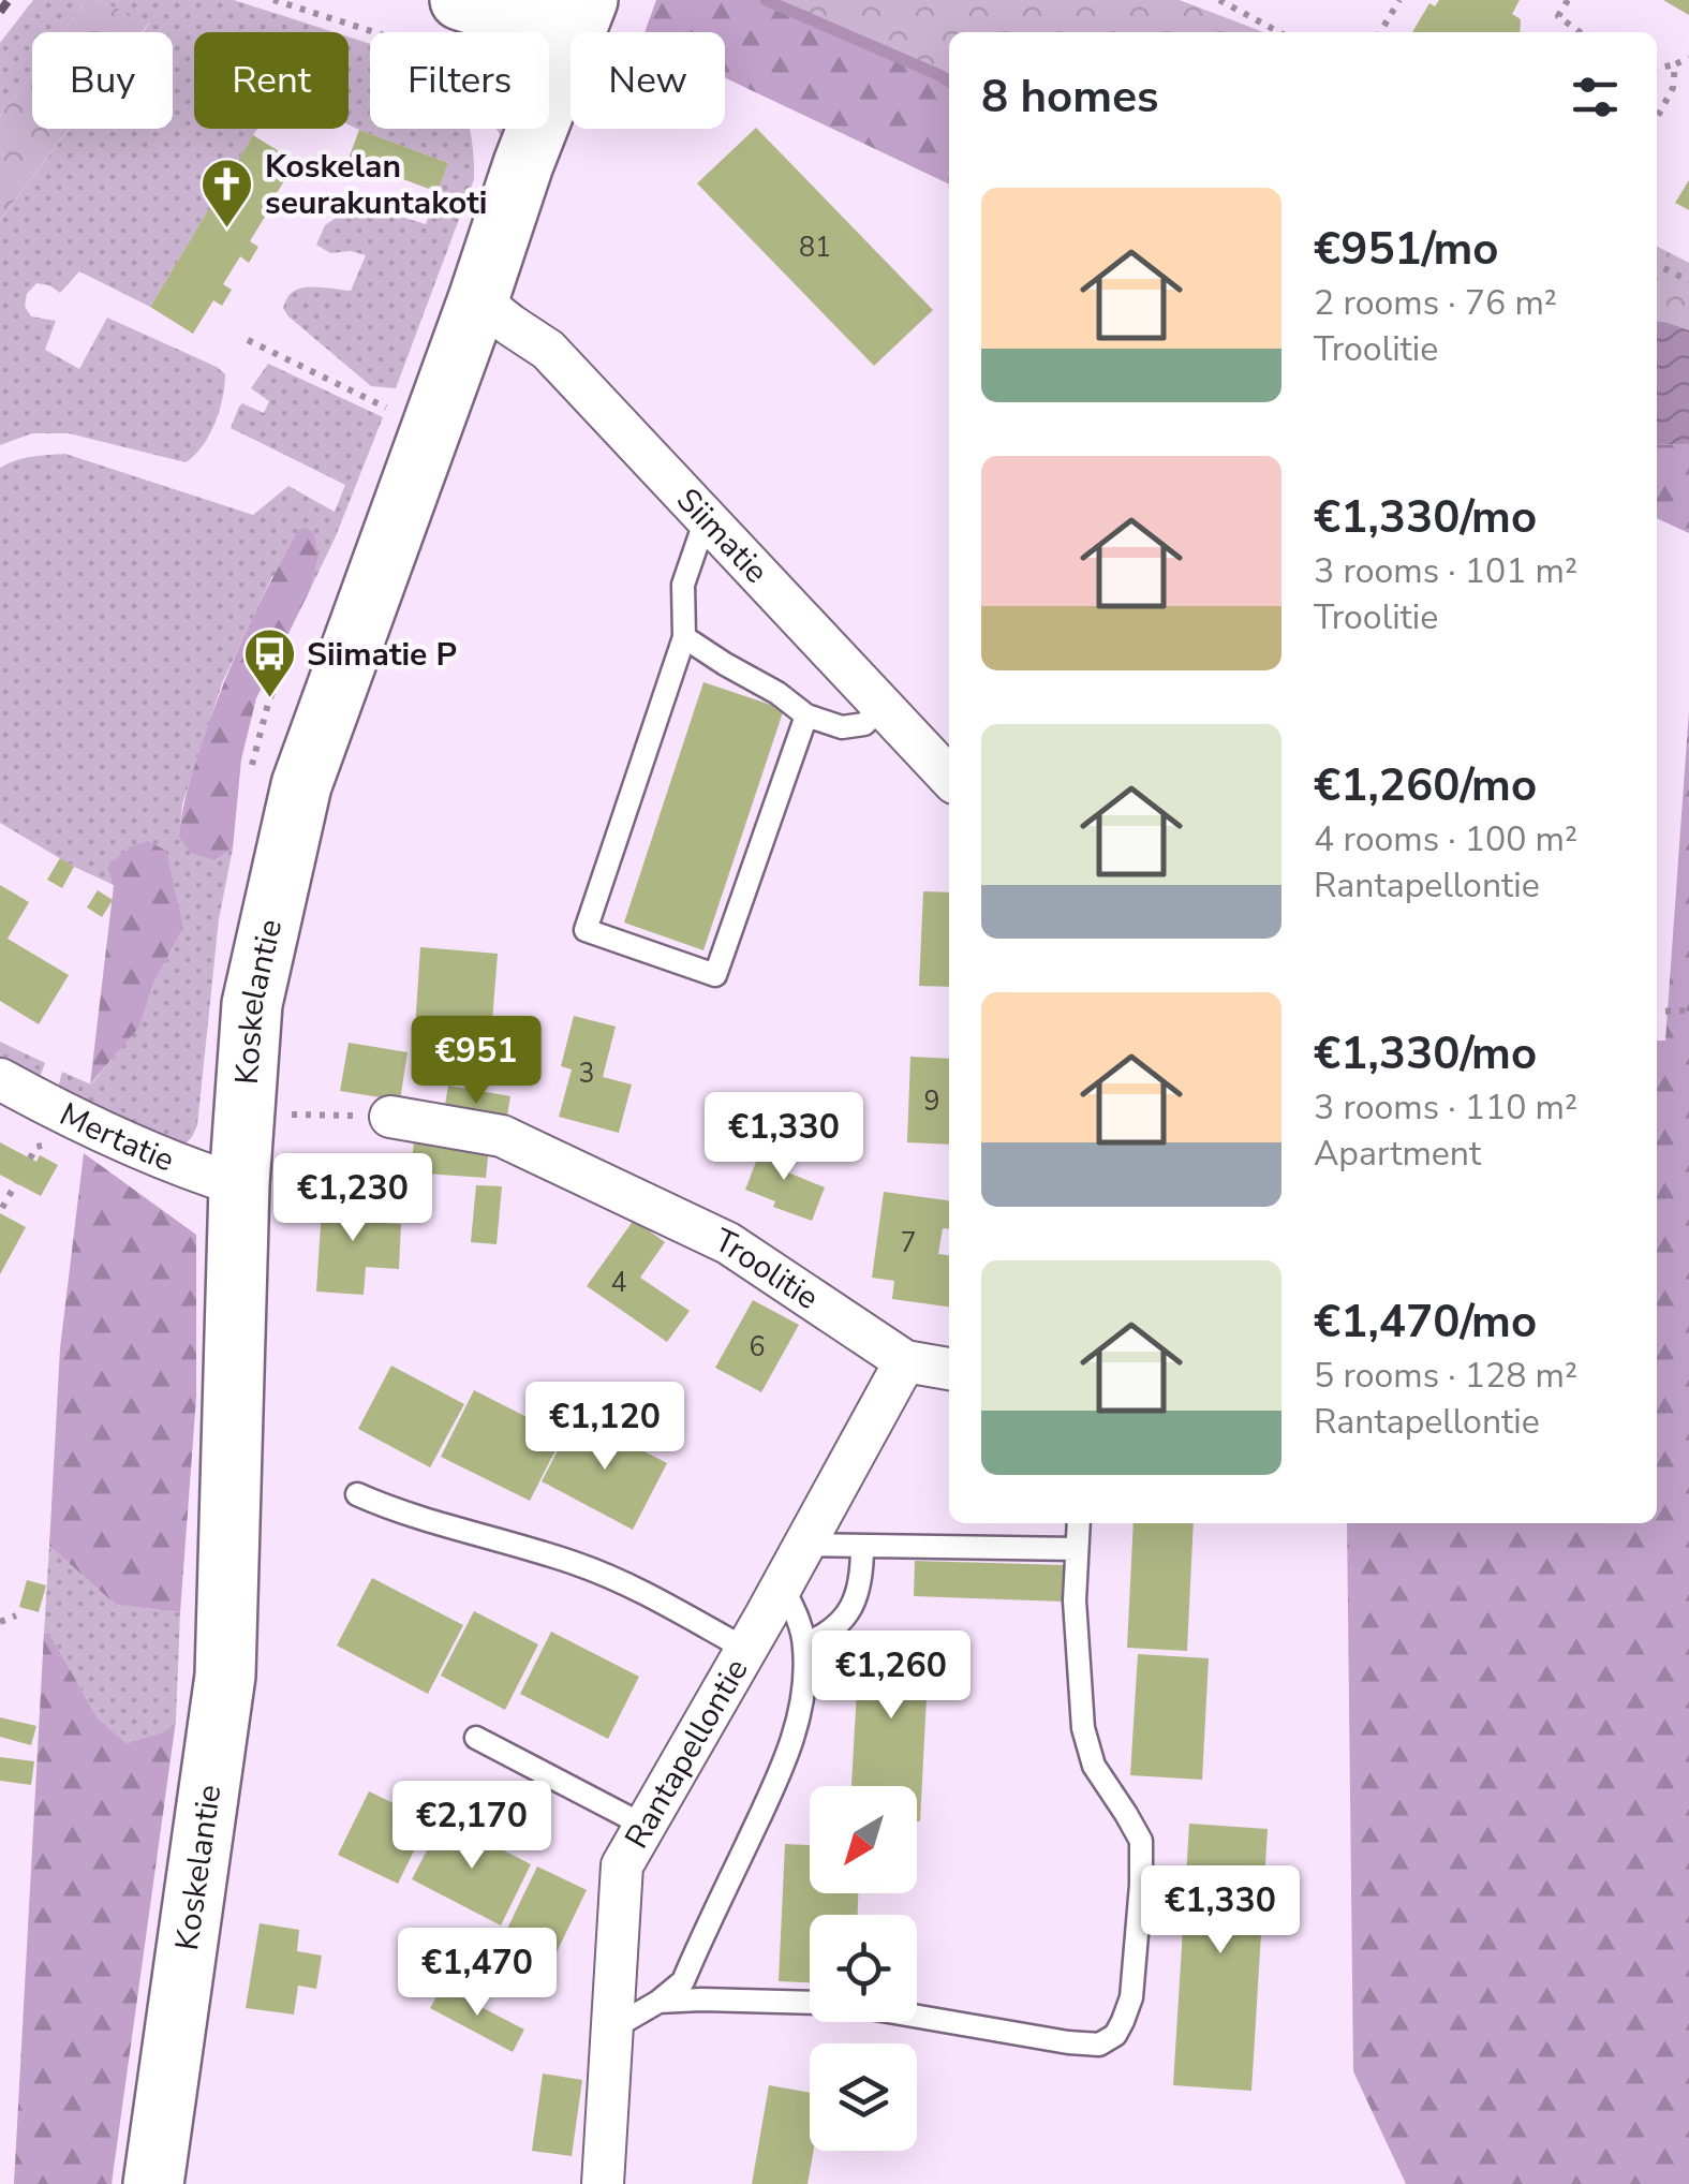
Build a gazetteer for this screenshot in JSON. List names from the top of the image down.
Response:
{
  "streets": {
    "main road": ["Koskelantie"],
    "street": [
      "Siimatie",
      "Mertatie",
      "Troolitie",
      "Rantapellontie"
    ]
  },
  "crossings": [
    ["Siimatie", "Koskelantie"],
    ["Koskelantie", "Mertatie"],
    ["Troolitie", "Rantapellontie"]
  ],
  "places": {
    "church": ["Koskelan seurakuntakoti"],
    "bus stop": ["Siimatie P"]
  },
  "house_numbers": [
    "81",
    "3",
    "9",
    "7",
    "4",
    "6"
  ],
  "north": "bottom left",
  "page": {
    "chip": [
      "Buy",
      "Rent",
      "Filters",
      "New"
    ],
    "heading": "8 homes",
    "list": [
      {
        "name": "€951/mo",
        "note": "2 rooms · 76 m² · Troolitie"
      },
      {
        "name": "€1,330/mo",
        "note": "3 rooms · 101 m² · Troolitie"
      },
      {
        "name": "€1,260/mo",
        "note": "4 rooms · 100 m² · Rantapellontie"
      },
      {
        "name": "€1,330/mo",
        "note": "3 rooms · 110 m² · Apartment"
      },
      {
        "name": "€1,470/mo",
        "note": "5 rooms · 128 m² · Rantapellontie"
      }
    ],
    "price": [
      "€951",
      "€1,330",
      "€1,230",
      "€1,120",
      "€1,260",
      "€2,170",
      "€1,330",
      "€1,470"
    ]
  }
}
